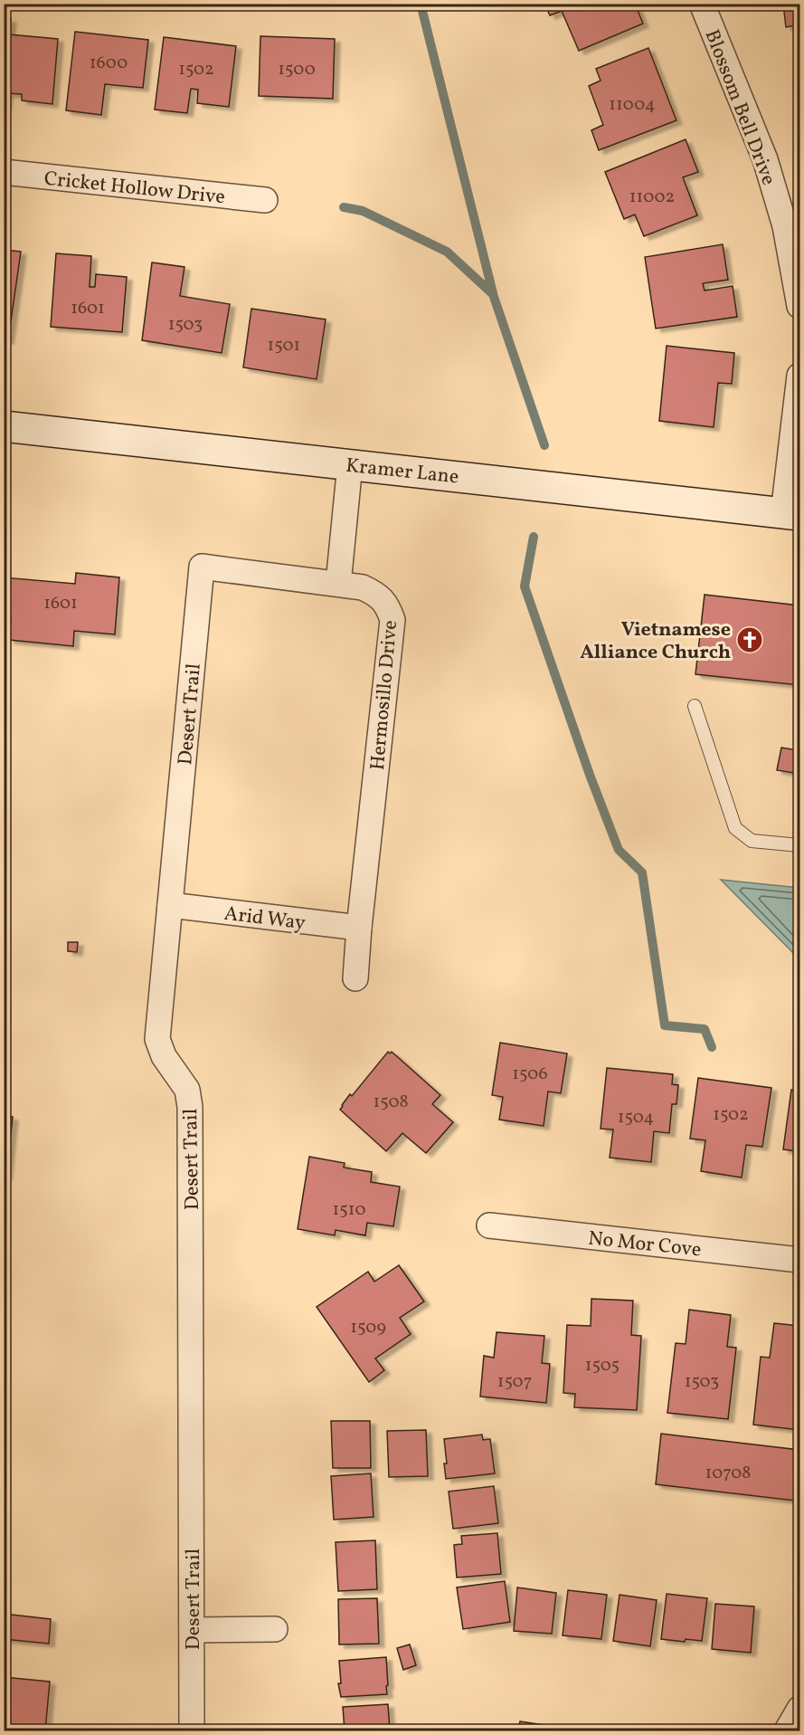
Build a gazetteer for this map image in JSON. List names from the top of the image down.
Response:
{
  "streets": {
    "street": [
      "Blossom Bell Drive",
      "Cricket Hollow Drive",
      "Kramer Lane",
      "Hermosillo Drive",
      "Desert Trail",
      "Arid Way",
      "No Mor Cove"
    ]
  },
  "crossings": [
    ["Hermosillo Drive", "Desert Trail"],
    ["Hermosillo Drive", "Arid Way"],
    ["Desert Trail", "Arid Way"]
  ],
  "places": {
    "church": ["Vietnamese Alliance Church"]
  },
  "house_numbers": [
    "1600",
    "1502",
    "1500",
    "11004",
    "11002",
    "1601",
    "1503",
    "1501",
    "1601",
    "1506",
    "1508",
    "1502",
    "1504",
    "1510",
    "1509",
    "1505",
    "1507",
    "1503",
    "10708"
  ]
}
